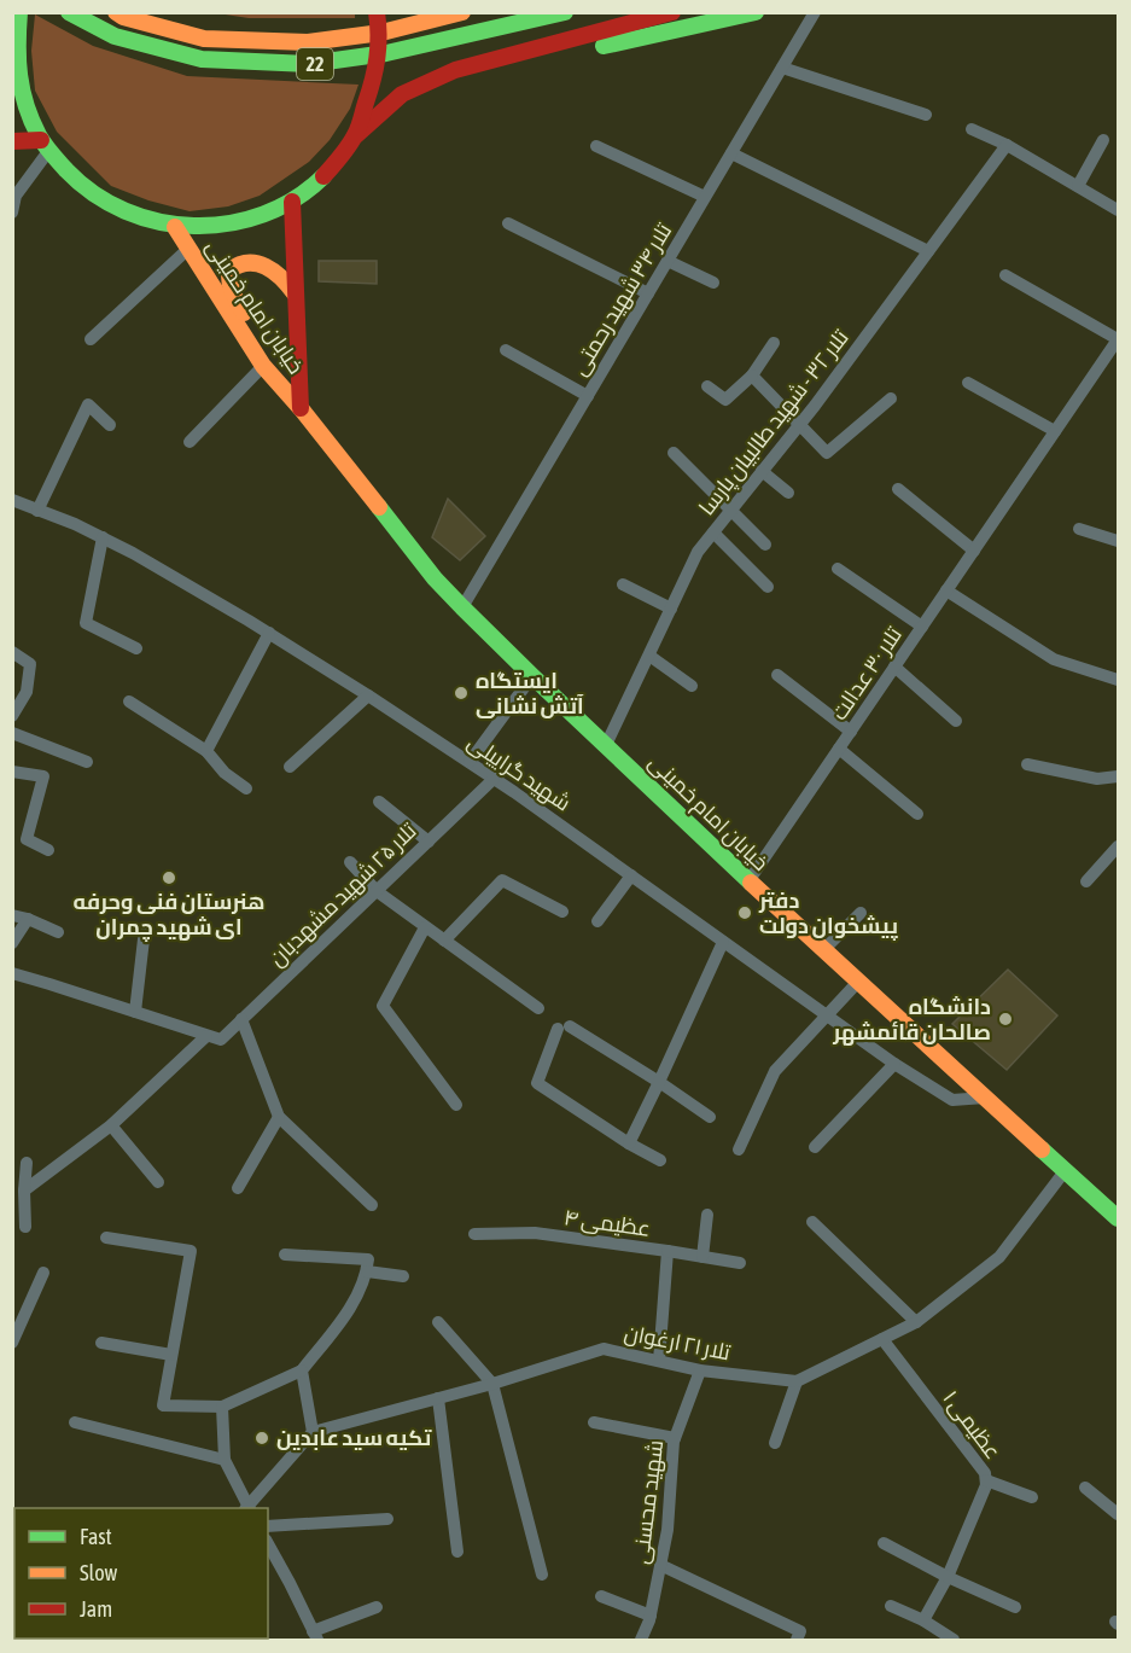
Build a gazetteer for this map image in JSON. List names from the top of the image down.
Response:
{
  "streets": {
    "main road": ["22", "خیابان امام خمینی"],
    "street": [
      "تلار ۳۴ شهید رحمتی",
      "تلار ۳۲ - شهید طالبیان پارسا",
      "تلار ۳۰ عدالت",
      "شهید گراییلی",
      "تلار ۲۵ شهید مشهدبان",
      "عظیمی ۴",
      "تلار ۲۱ ارغوان",
      "عظیمی ۱",
      "شهید محسنی"
    ]
  },
  "crossings": [
    ["تلار ۳۴ شهید رحمتی", "خیابان امام خمینی"],
    ["خیابان امام خمینی", "تلار ۳۲ - شهید طالبیان پارسا"],
    ["خیابان امام خمینی", "تلار ۳۰ عدالت"],
    ["خیابان امام خمینی", "شهید گراییلی"],
    ["شهید گراییلی", "تلار ۲۵ شهید مشهدبان"],
    ["عظیمی ۴", "تلار ۲۱ ارغوان"],
    ["تلار ۲۱ ارغوان", "شهید محسنی"]
  ],
  "places": [
    "ایستگاه آتش نشانی",
    "هنرستان فنی وحرفه ای شهید چمران",
    "دفتر پیشخوان دولت",
    "دانشگاه صالحان قائمشهر",
    "تکیه سید عابدین"
  ],
  "legend": ["Fast", "Slow", "Jam"]
}
